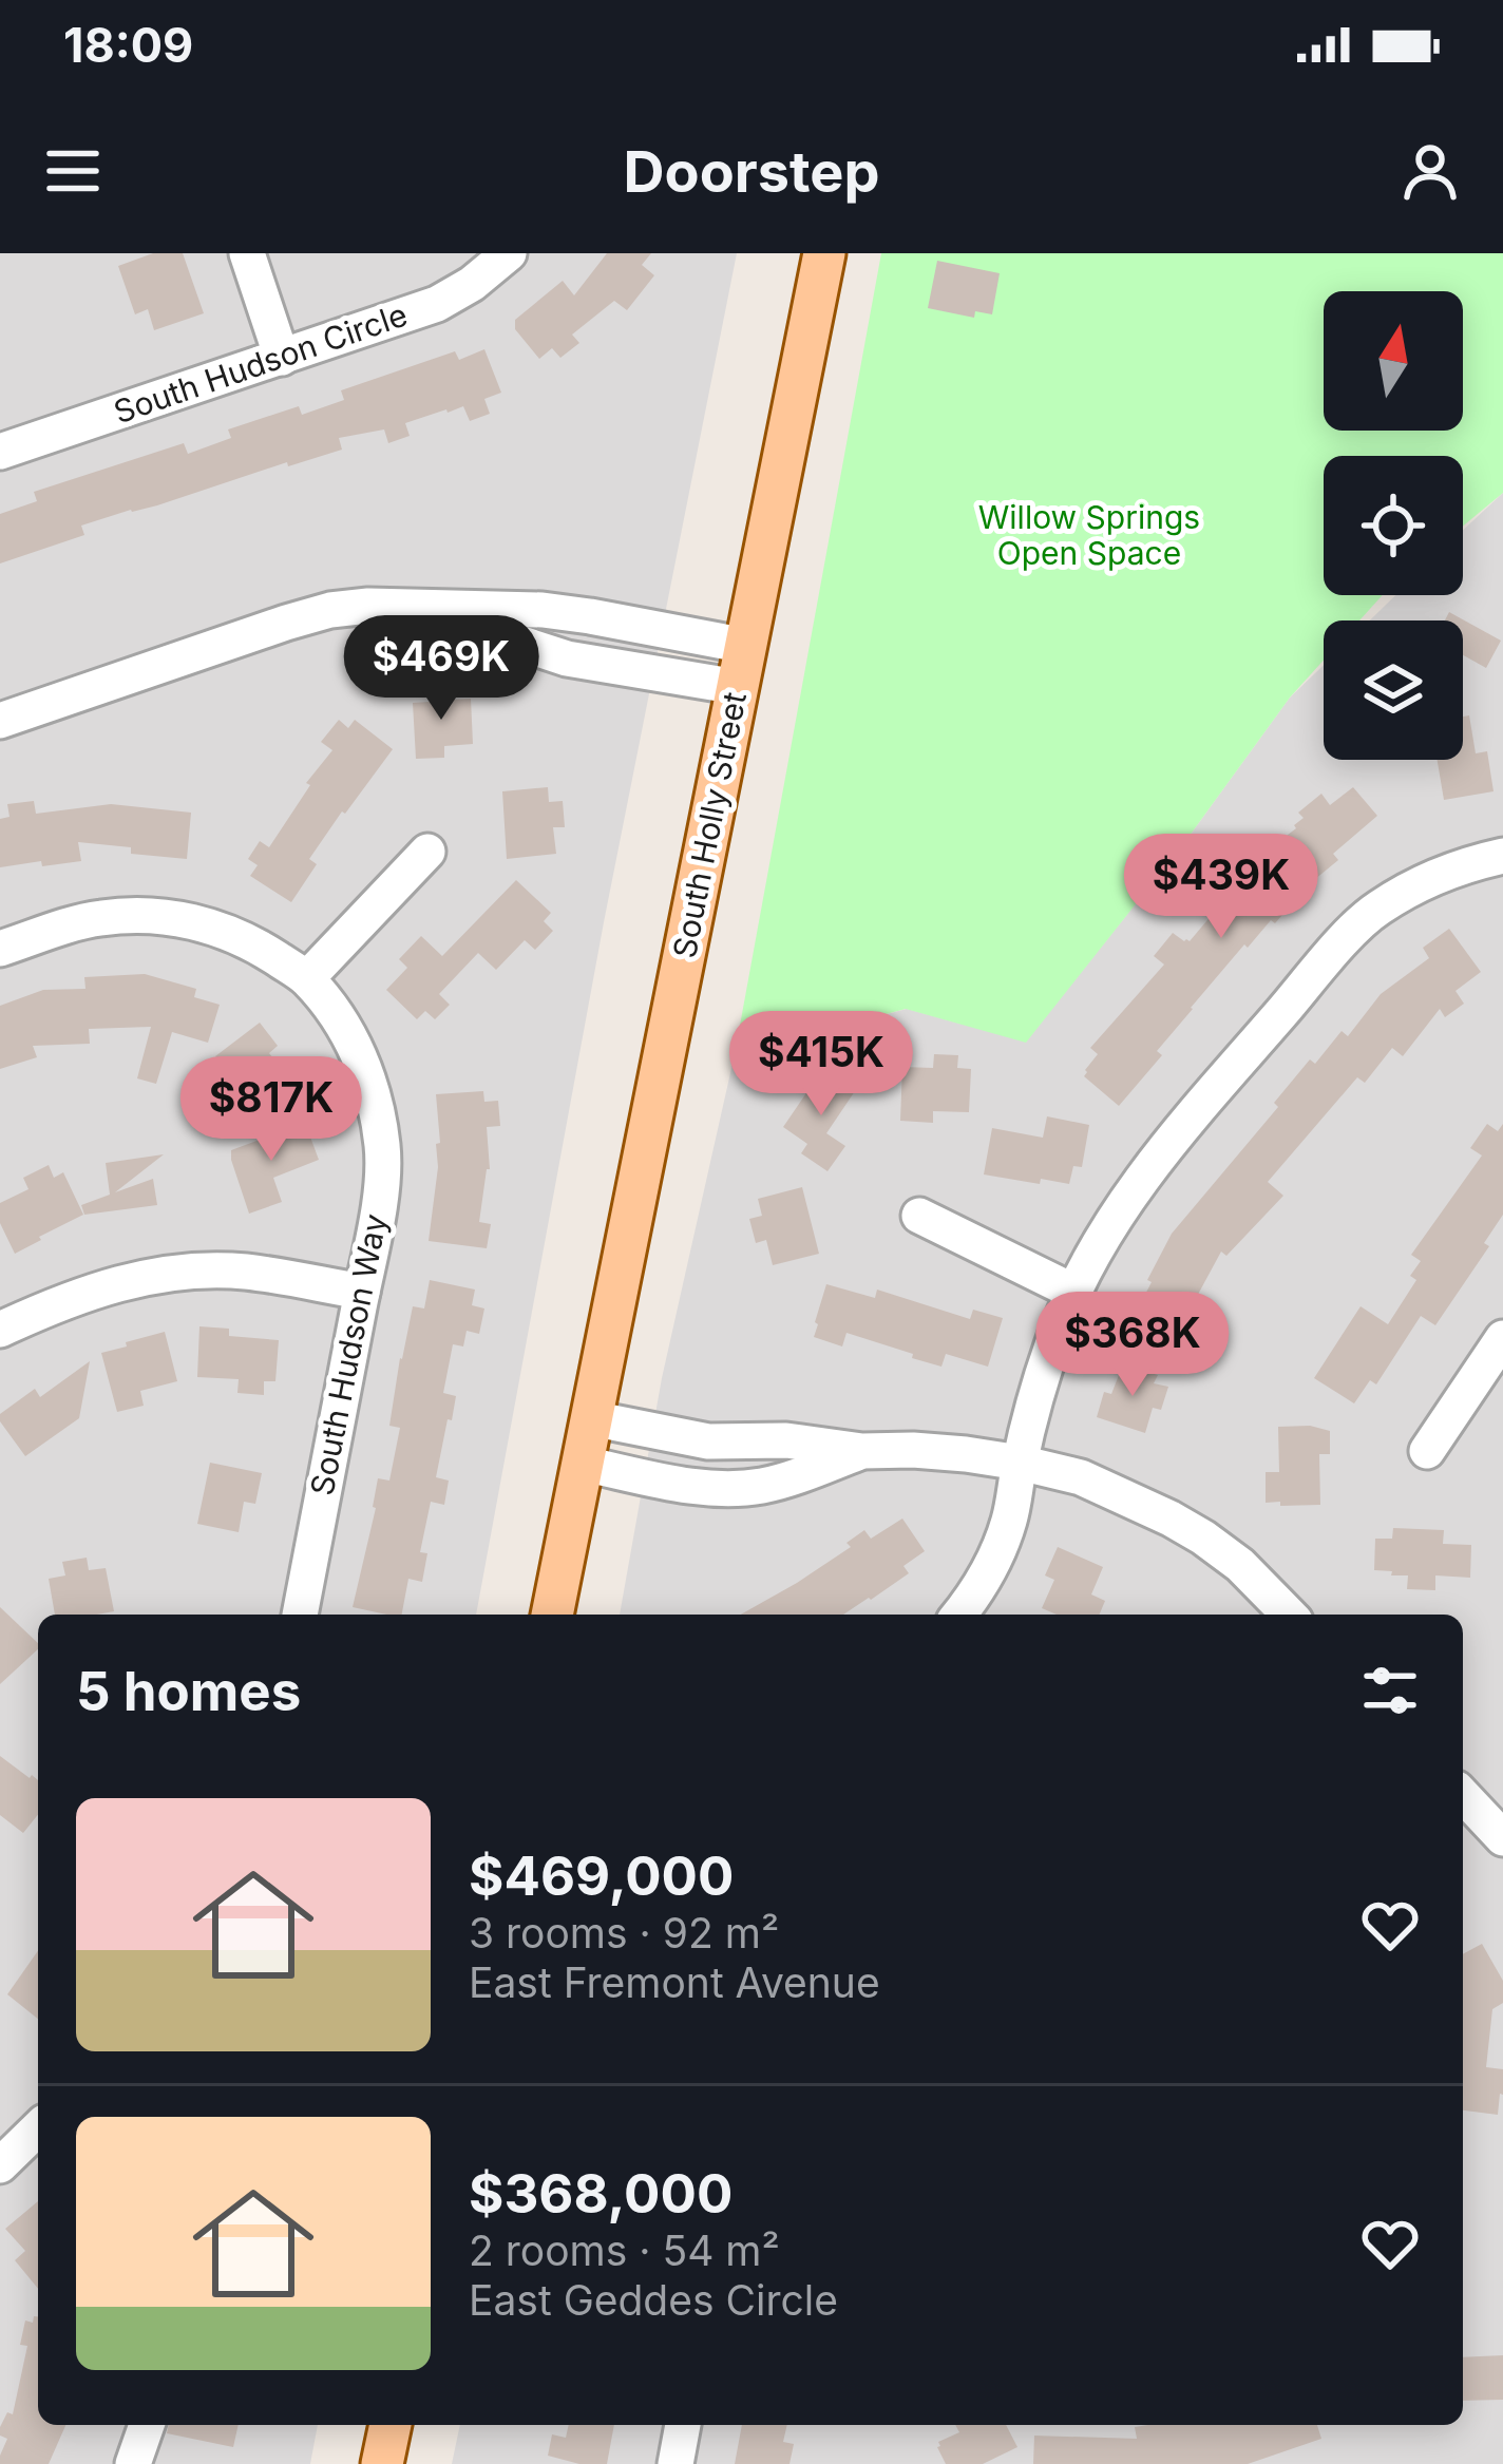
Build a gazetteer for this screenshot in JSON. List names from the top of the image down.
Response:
{
  "streets": {
    "main road": ["South Holly Street"],
    "street": ["South Hudson Circle", "South Hudson Way"]
  },
  "parks": ["Willow Springs Open Space"],
  "north": "top",
  "page": {
    "status": "18:09",
    "header": "Doorstep",
    "price": [
      "$469K",
      "$439K",
      "$415K",
      "$817K",
      "$368K"
    ],
    "heading": "5 homes",
    "list": [
      {
        "name": "$469,000",
        "note": "3 rooms · 92 m² · East Fremont Avenue"
      },
      {
        "name": "$368,000",
        "note": "2 rooms · 54 m² · East Geddes Circle"
      }
    ]
  }
}
